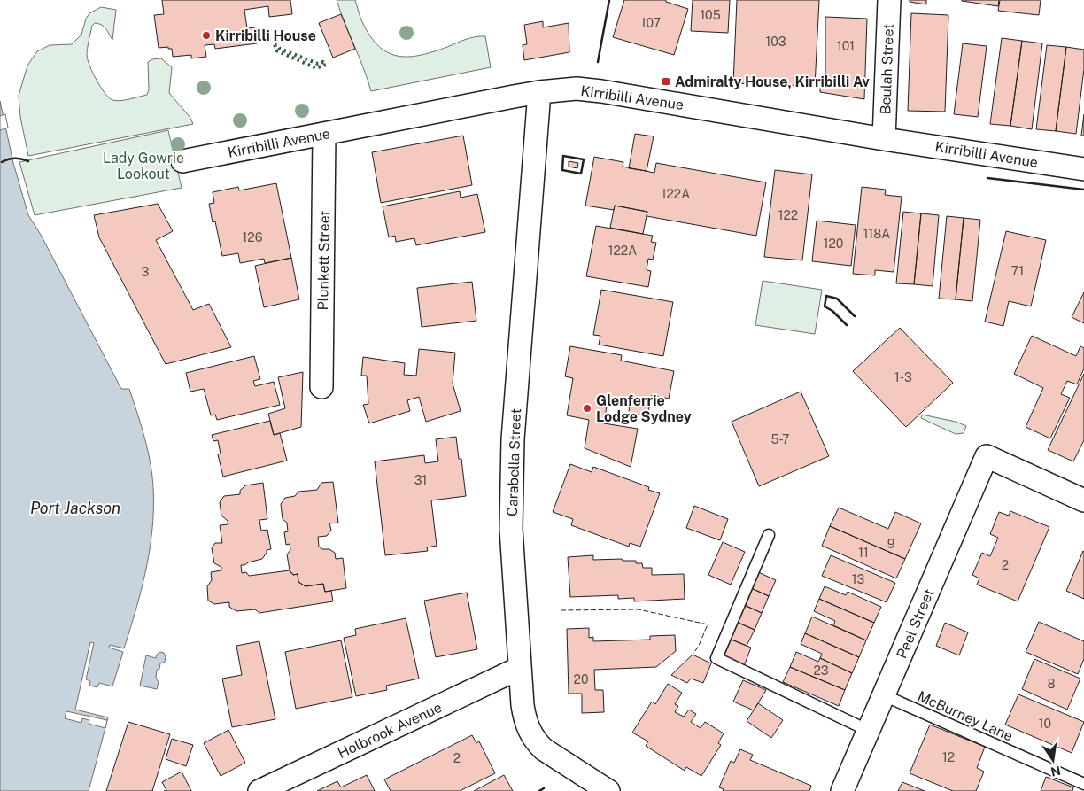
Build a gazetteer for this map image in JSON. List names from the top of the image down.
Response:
{
  "streets": {
    "street": [
      "Beulah Street",
      "Kirribilli Avenue",
      "Plunkett Street",
      "Carabella Street",
      "Peel Street",
      "Holbrook Avenue"
    ],
    "lane": ["McBurney Lane"]
  },
  "crossings": [
    ["Beulah Street", "Kirribilli Avenue"],
    ["Kirribilli Avenue", "Plunkett Street"],
    ["Kirribilli Avenue", "Carabella Street"],
    ["Carabella Street", "Holbrook Avenue"],
    ["Peel Street", "McBurney Lane"]
  ],
  "water": ["Port Jackson"],
  "parks": ["Lady Gowrie Lookout"],
  "places": {
    "other": ["Kirribilli House", "Glenferrie Lodge Sydney"],
    "transit": ["Admiralty House, Kirribilli Av"]
  },
  "house_numbers": [
    "105",
    "107",
    "103",
    "101",
    "122A",
    "122",
    "118A",
    "126",
    "120",
    "122A",
    "71",
    "3",
    "1-3",
    "5-7",
    "31",
    "9",
    "11",
    "2",
    "13",
    "23",
    "20",
    "8",
    "10",
    "12",
    "2"
  ],
  "north": "bottom"
}
